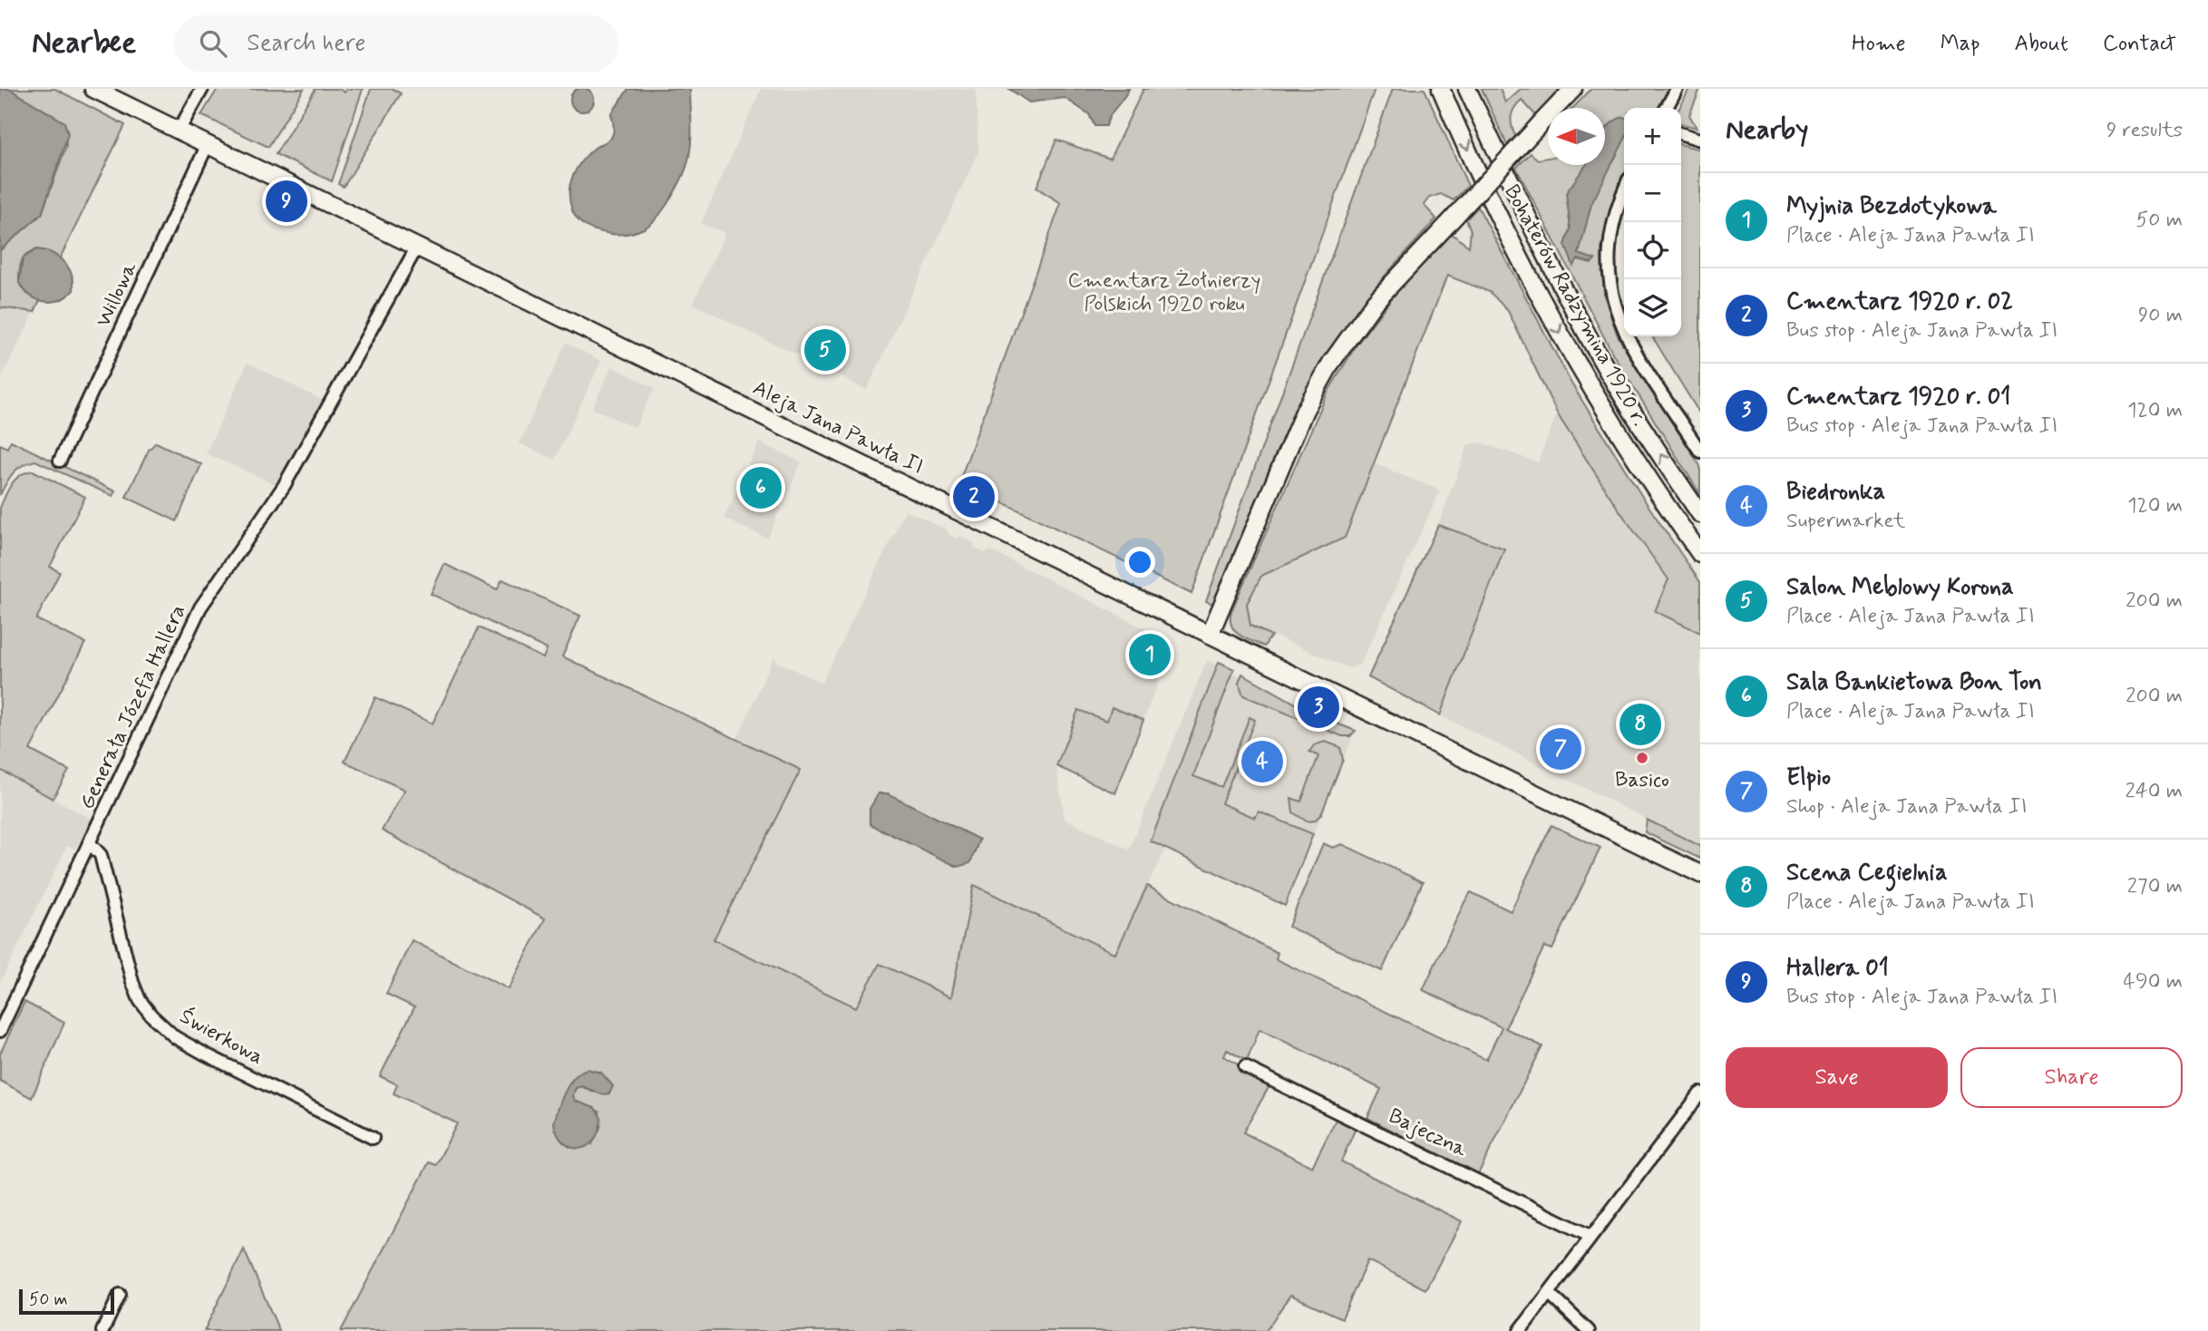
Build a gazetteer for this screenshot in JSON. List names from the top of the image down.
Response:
{
  "streets": {
    "street": [
      "Willowa",
      "Bohaterów Radzymina 1920 r.",
      "Aleja Jana Pawła II",
      "Generała Józefa Hallera",
      "Świerkowa",
      "Bajeczna"
    ]
  },
  "crossings": [
    ["Willowa", "Aleja Jana Pawła II"],
    ["Aleja Jana Pawła II", "Generała Józefa Hallera"],
    ["Generała Józefa Hallera", "Świerkowa"]
  ],
  "parks": ["Cmentarz Żołnierzy Polskich 1920 roku"],
  "places": ["Basico"],
  "scale_bar": "50 m",
  "north": "left",
  "page": {
    "header": "Nearbee",
    "search": "Search here",
    "nav": [
      "Home",
      "Map",
      "About",
      "Contact"
    ],
    "heading": ["Nearby", "9 results"],
    "map_buttons": ["+", "−"],
    "list": [
      {
        "mark": "1",
        "name": "Myjnia Bezdotykowa",
        "note": "Place · Aleja Jana Pawła II",
        "value": "50 m"
      },
      {
        "mark": "2",
        "name": "Cmentarz 1920 r. 02",
        "note": "Bus stop · Aleja Jana Pawła II",
        "value": "90 m"
      },
      {
        "mark": "3",
        "name": "Cmentarz 1920 r. 01",
        "note": "Bus stop · Aleja Jana Pawła II",
        "value": "120 m"
      },
      {
        "mark": "4",
        "name": "Biedronka",
        "note": "Supermarket",
        "value": "120 m"
      },
      {
        "mark": "5",
        "name": "Salon Meblowy Korona",
        "note": "Place · Aleja Jana Pawła II",
        "value": "200 m"
      },
      {
        "mark": "6",
        "name": "Sala Bankietowa Bon Ton",
        "note": "Place · Aleja Jana Pawła II",
        "value": "200 m"
      },
      {
        "mark": "7",
        "name": "Elpio",
        "note": "Shop · Aleja Jana Pawła II",
        "value": "240 m"
      },
      {
        "mark": "8",
        "name": "Scena Cegielnia",
        "note": "Place · Aleja Jana Pawła II",
        "value": "270 m"
      },
      {
        "mark": "9",
        "name": "Hallera 01",
        "note": "Bus stop · Aleja Jana Pawła II",
        "value": "490 m"
      }
    ],
    "pins": [
      "9",
      "5",
      "6",
      "2",
      "1",
      "3",
      "8",
      "7",
      "4"
    ],
    "buttons": ["Save", "Share"],
    "scale": "50 m"
  }
}
